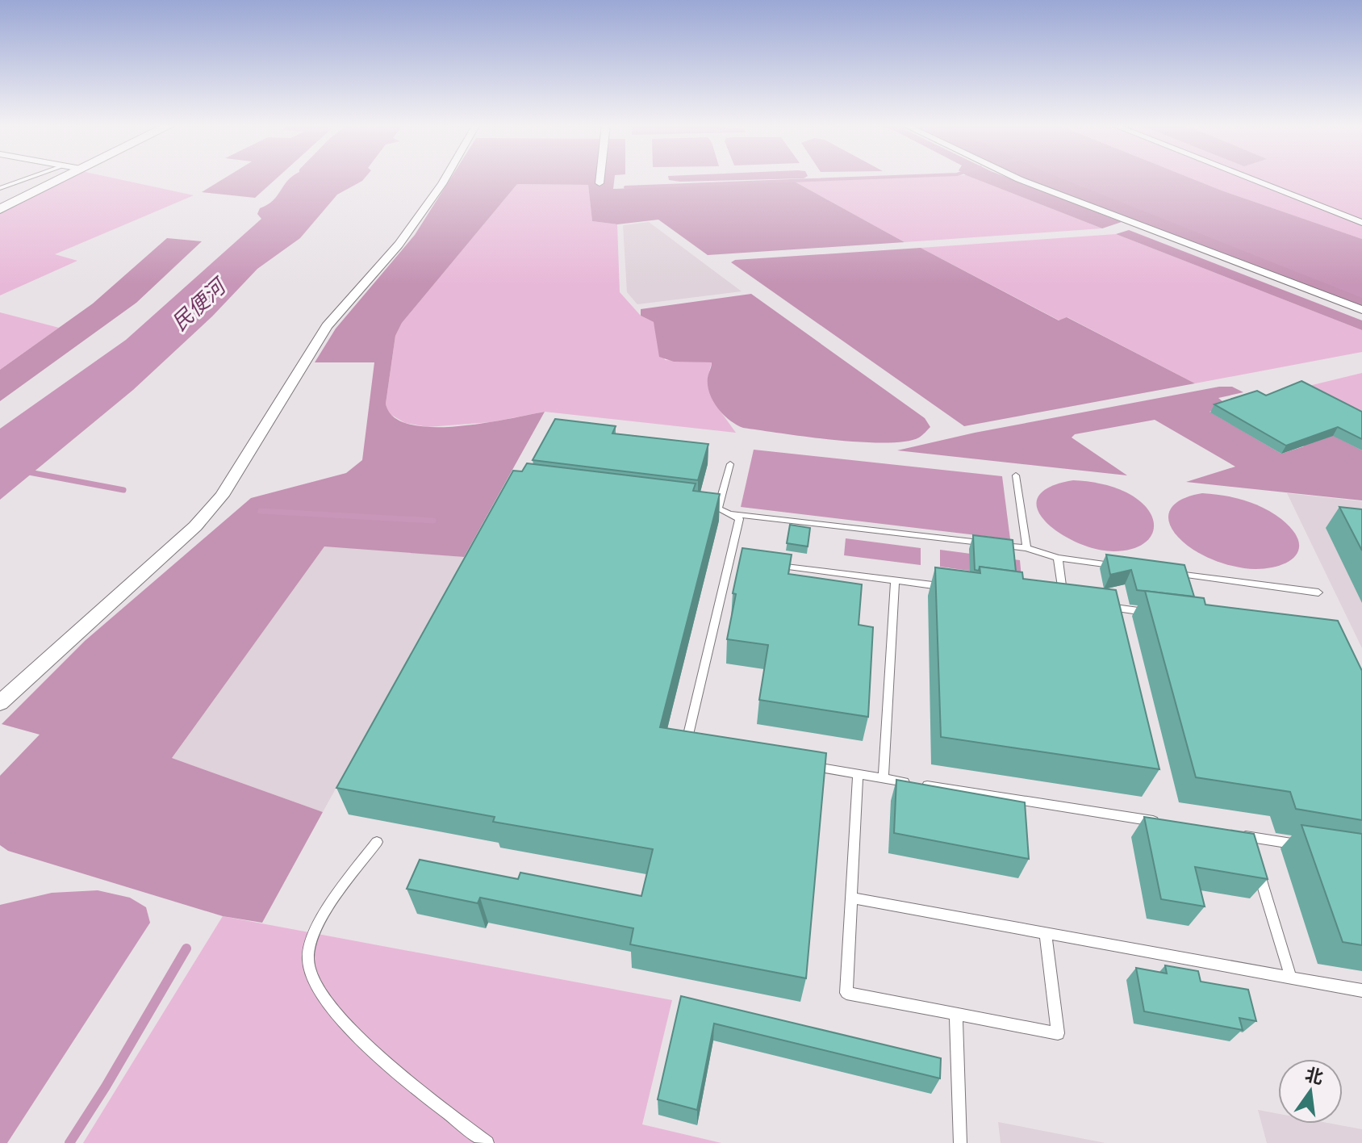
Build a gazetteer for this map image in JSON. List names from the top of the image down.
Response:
{
  "water": ["民便河"],
  "north": "top"
}
